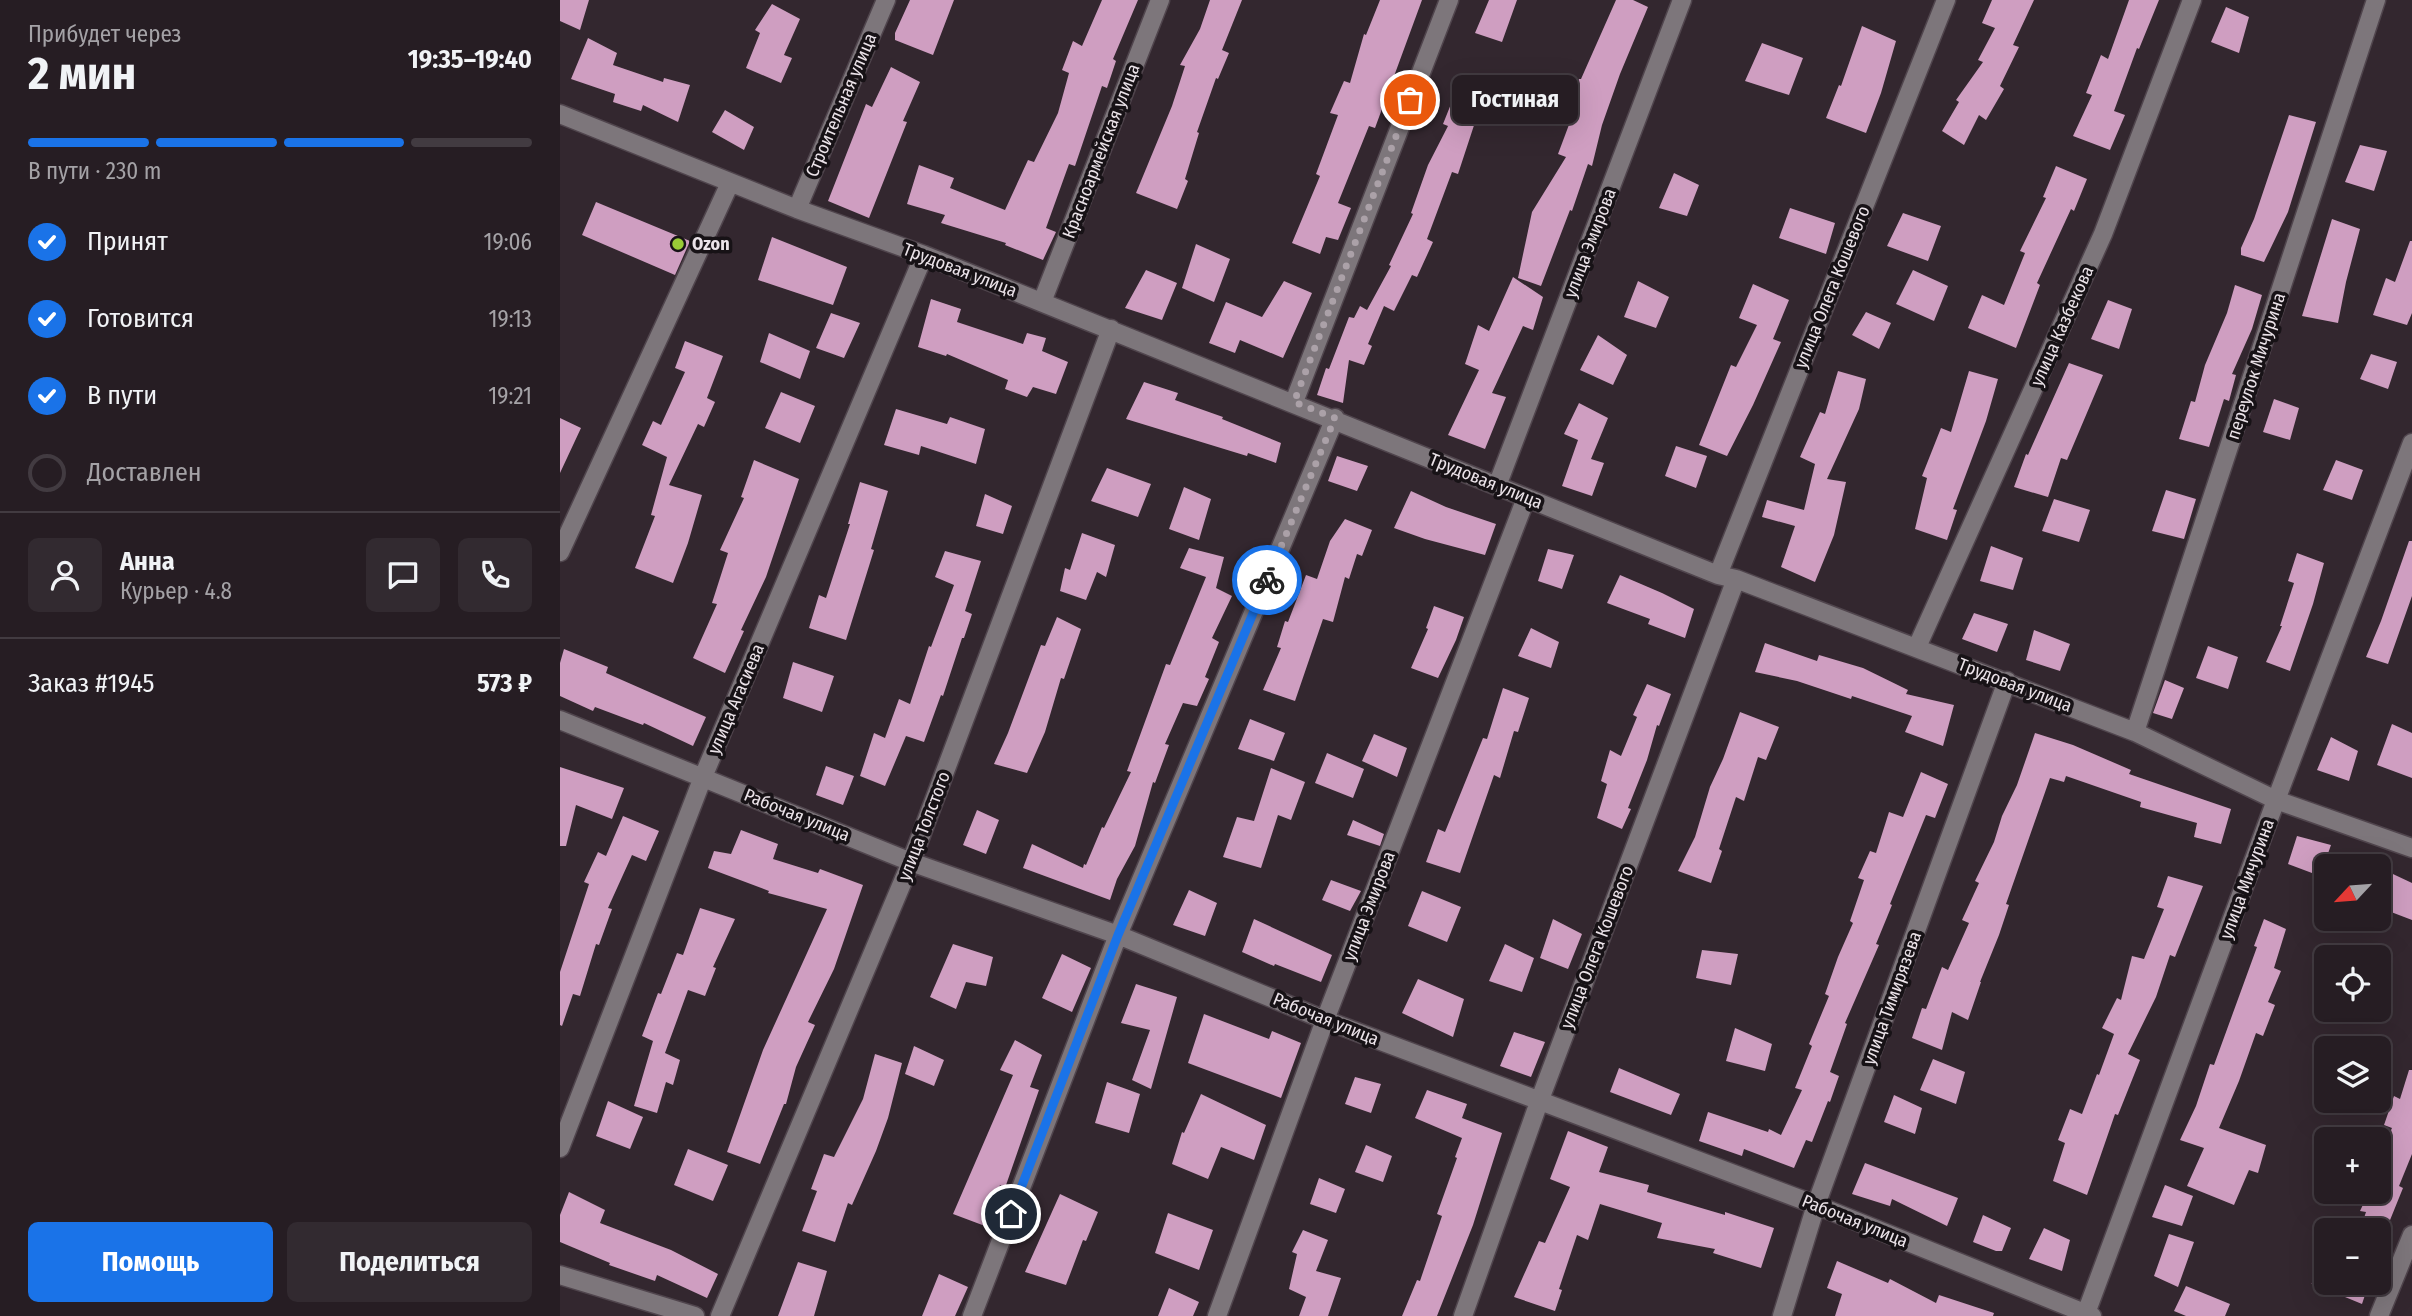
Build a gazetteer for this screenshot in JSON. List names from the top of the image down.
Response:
{
  "streets": {
    "street": [
      "Строительная улица",
      "Красноармейская улица",
      "улица Эмирова",
      "Трудовая улица",
      "улица Олега Кошевого",
      "улица Казбекова",
      "переулок Мичурина",
      "улица Агасиева",
      "Рабочая улица",
      "улица Толстого",
      "улица Мичурина",
      "улица Тимирязева"
    ]
  },
  "crossings": [
    ["Строительная улица", "Трудовая улица"],
    ["Красноармейская улица", "Трудовая улица"],
    ["улица Эмирова", "Трудовая улица"],
    ["улица Эмирова", "Рабочая улица"],
    ["Трудовая улица", "улица Олега Кошевого"],
    ["Трудовая улица", "улица Казбекова"],
    ["Трудовая улица", "переулок Мичурина"],
    ["Трудовая улица", "улица Агасиева"],
    ["Трудовая улица", "улица Толстого"],
    ["Трудовая улица", "улица Мичурина"],
    ["Трудовая улица", "улица Тимирязева"],
    ["улица Олега Кошевого", "Рабочая улица"],
    ["улица Агасиева", "Рабочая улица"],
    ["Рабочая улица", "улица Толстого"],
    ["Рабочая улица", "улица Мичурина"],
    ["Рабочая улица", "улица Тимирязева"]
  ],
  "places": ["Гостиная", "Ozon"],
  "north": "bottom left",
  "page": {
    "heading": ["2 мин", "Прибудет через", "19:35–19:40"],
    "panel": [
      "Анна",
      "Курьер · 4.8",
      "Заказ #1945",
      "573 ₽"
    ],
    "bubble": "Гостиная",
    "bar": "В пути · 230 m",
    "list": [
      ["Принят", "19:06"],
      ["Готовится", "19:13"],
      ["В пути", "19:21"],
      "Доставлен"
    ],
    "map_buttons": ["+", "−"],
    "buttons": ["Помощь", "Поделиться"]
  }
}
